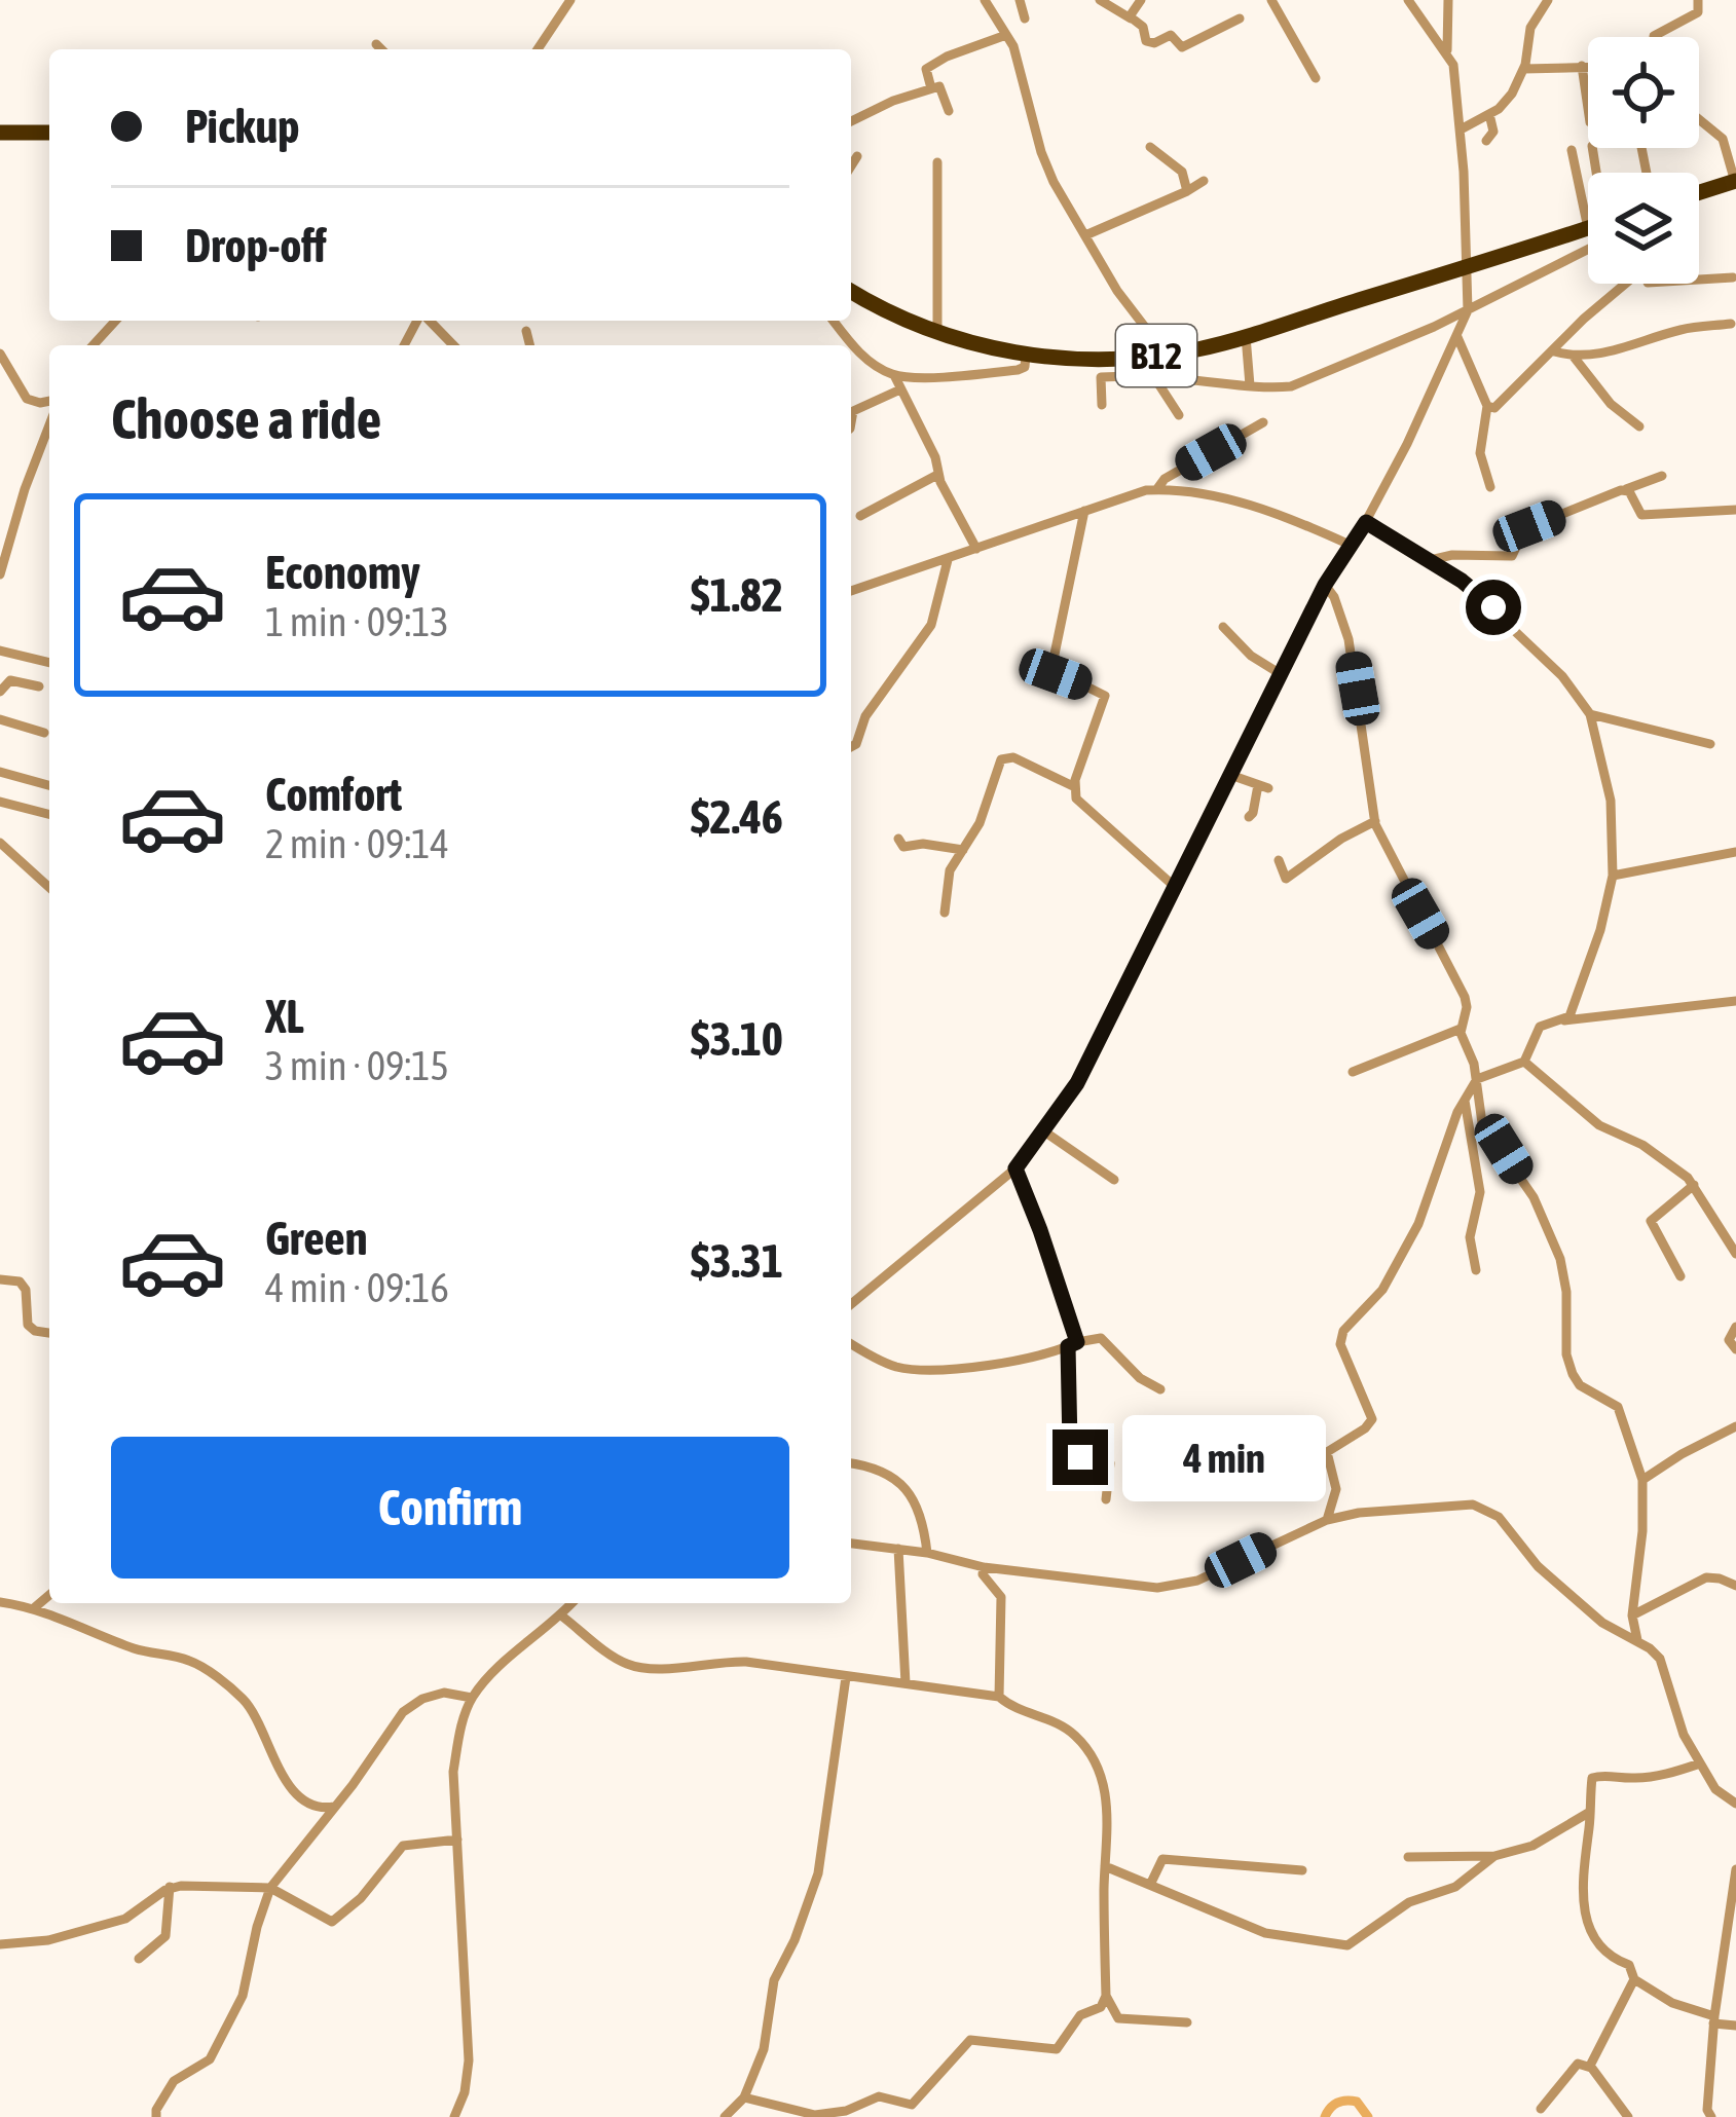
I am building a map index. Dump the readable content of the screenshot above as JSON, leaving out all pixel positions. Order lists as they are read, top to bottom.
{
  "streets": {
    "highway": ["B12"]
  },
  "page": {
    "banner": ["Pickup", "Drop-off"],
    "heading": "Choose a ride",
    "list": [
      {
        "name": "Economy",
        "note": "1 min · 09:13",
        "value": "$1.82"
      },
      {
        "name": "Comfort",
        "note": "2 min · 09:14",
        "value": "$2.46"
      },
      {
        "name": "XL",
        "note": "3 min · 09:15",
        "value": "$3.10"
      },
      {
        "name": "Green",
        "note": "4 min · 09:16",
        "value": "$3.31"
      }
    ],
    "buttons": "Confirm",
    "bubble": "4 min"
  }
}
